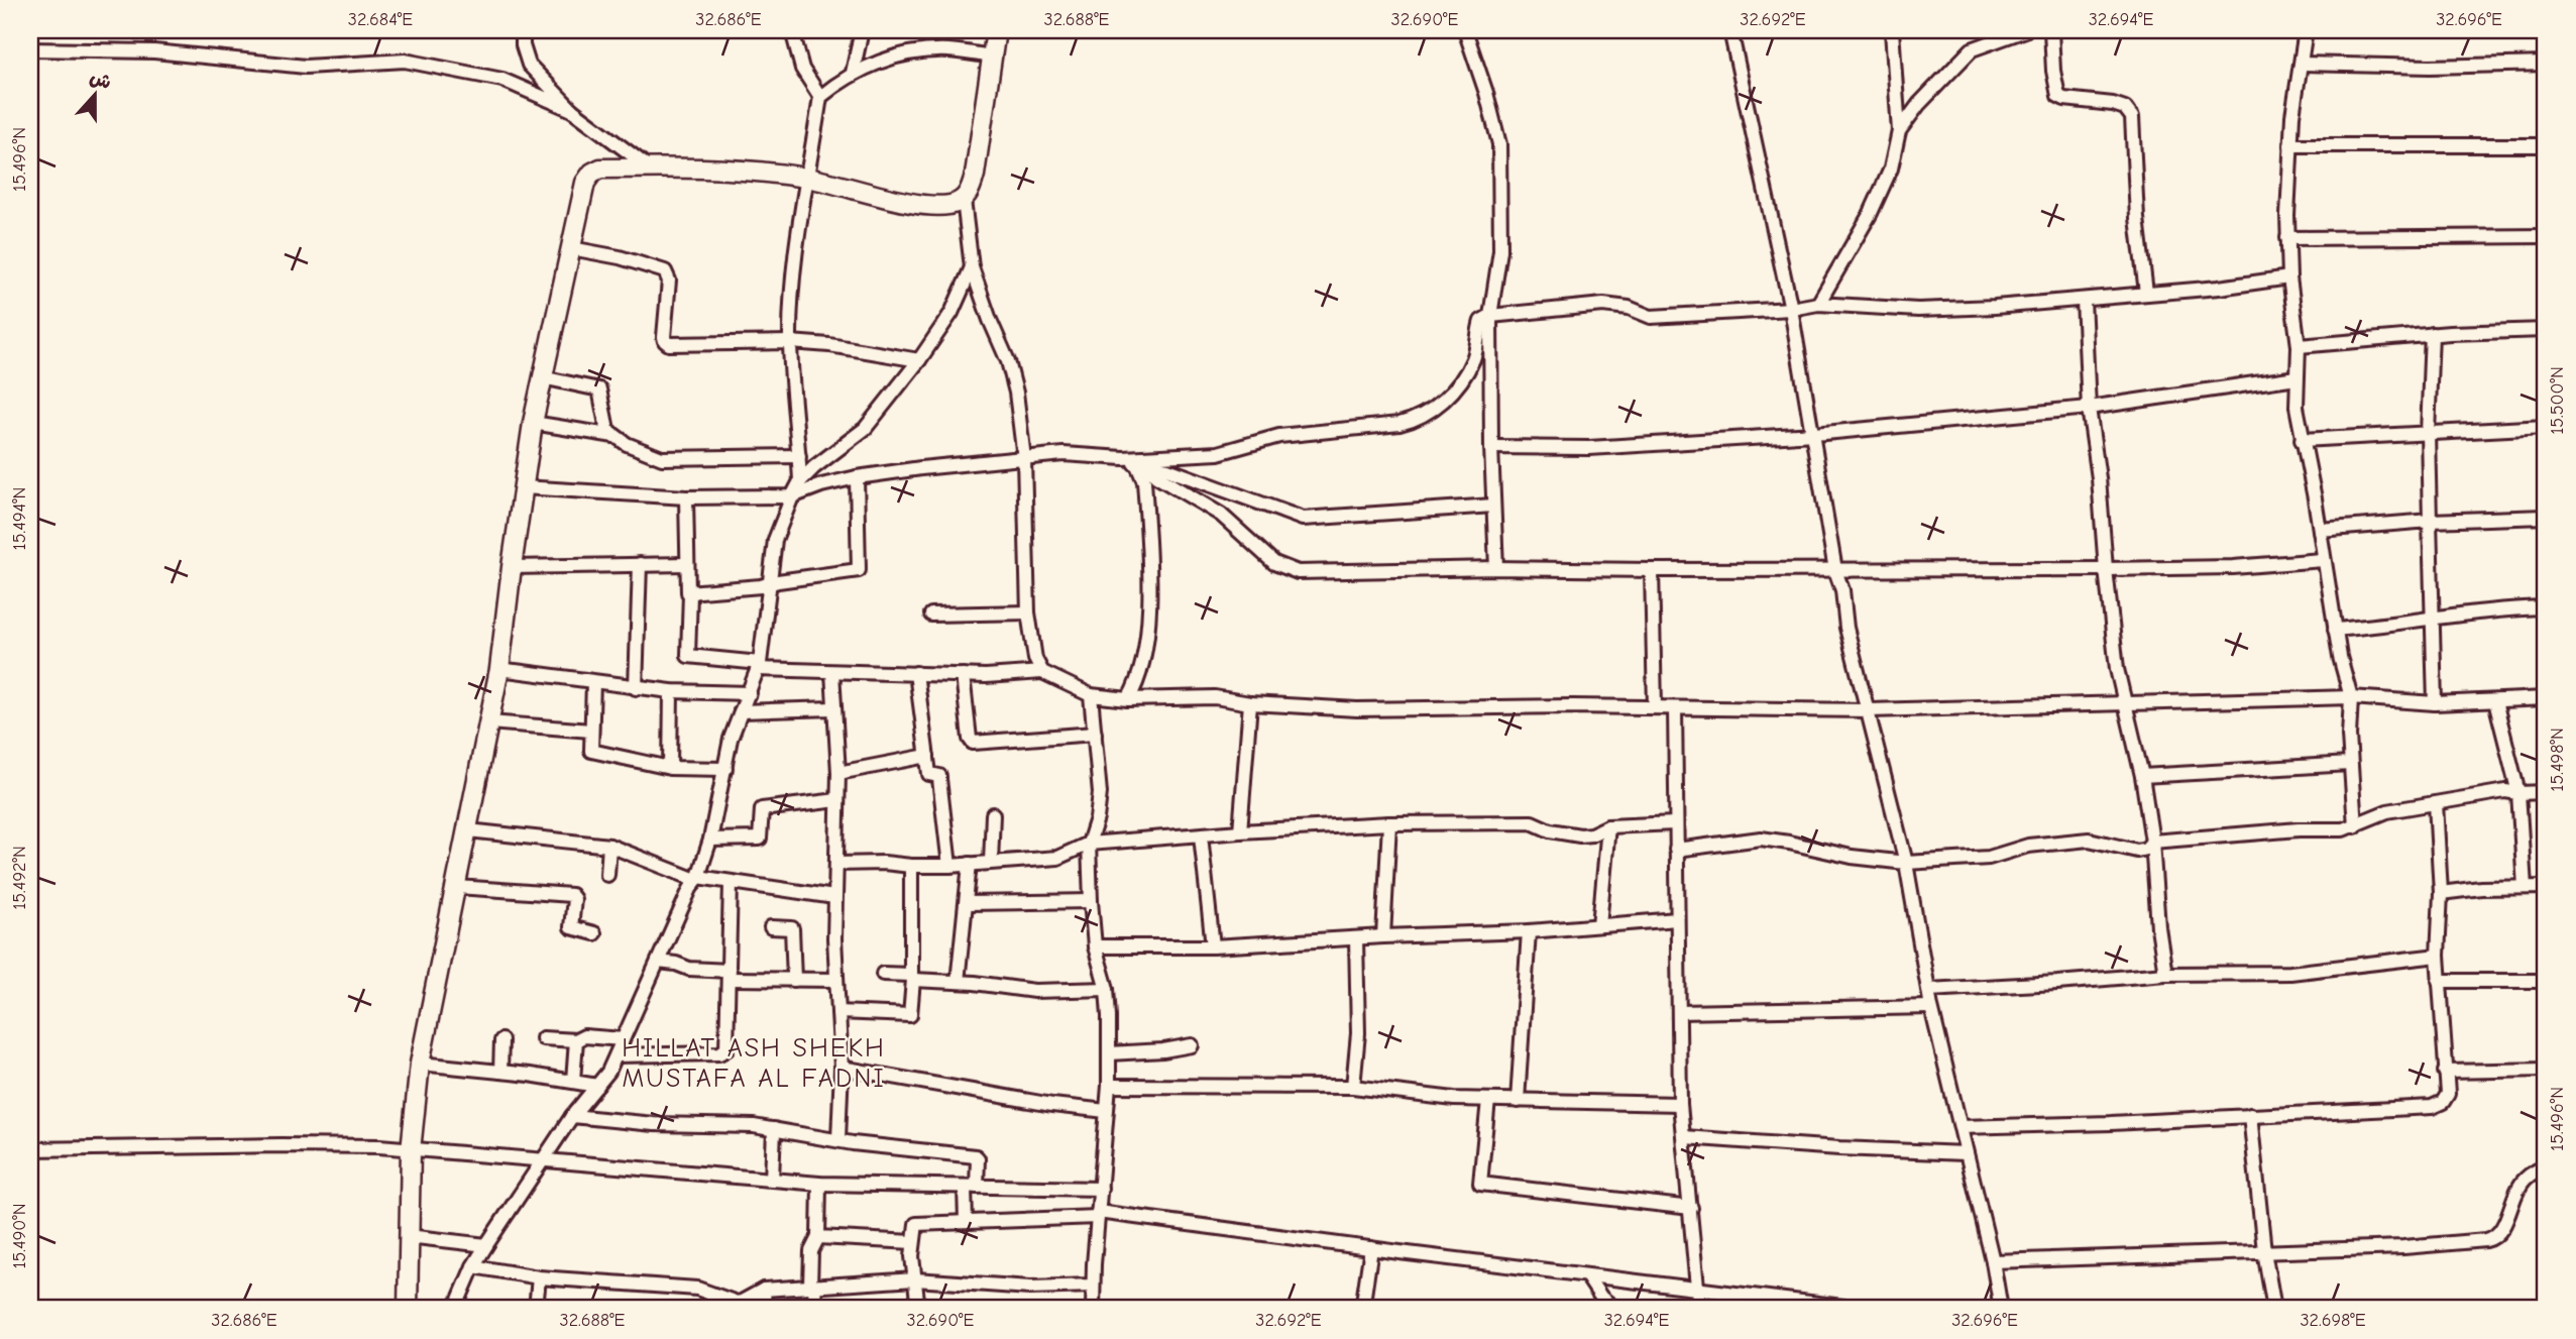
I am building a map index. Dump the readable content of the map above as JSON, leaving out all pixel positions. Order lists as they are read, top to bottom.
{
  "districts": ["HILLAT ASH SHEKH MUSTAFA AL FADNI"],
  "north": "top",
  "coordinates": [
    "32.684°E",
    "32.686°E",
    "32.688°E",
    "32.690°E",
    "32.692°E",
    "32.694°E",
    "32.696°E",
    "15.496°N",
    "15.500°N",
    "15.494°N",
    "15.498°N",
    "15.492°N",
    "15.490°N",
    "32.698°E"
  ]
}
